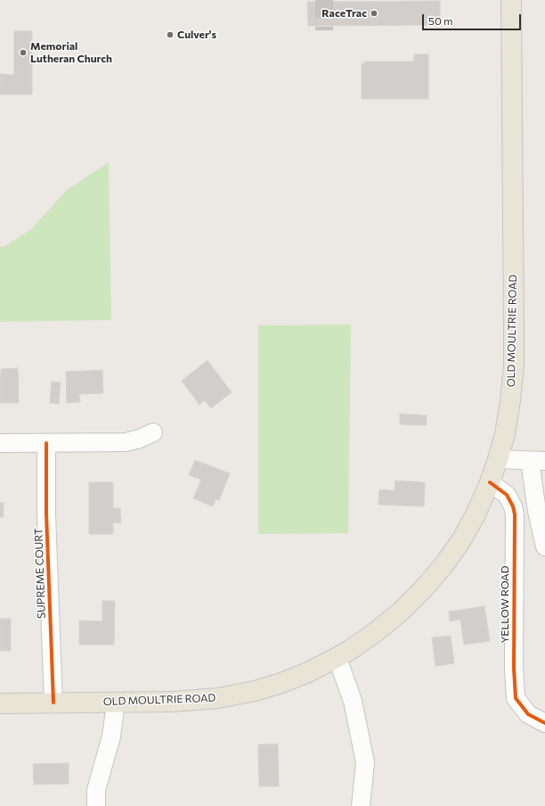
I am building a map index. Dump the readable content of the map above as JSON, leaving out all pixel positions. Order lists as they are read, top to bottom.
{
  "streets": {
    "main road": ["OLD MOULTRIE ROAD"],
    "street": ["SUPREME COURT", "YELLOW ROAD"]
  },
  "crossings": [
    ["OLD MOULTRIE ROAD", "SUPREME COURT"],
    ["OLD MOULTRIE ROAD", "YELLOW ROAD"]
  ],
  "places": ["RaceTrac", "Culver's", "Memorial Lutheran Church"],
  "scale_bar": "50 m"
}
